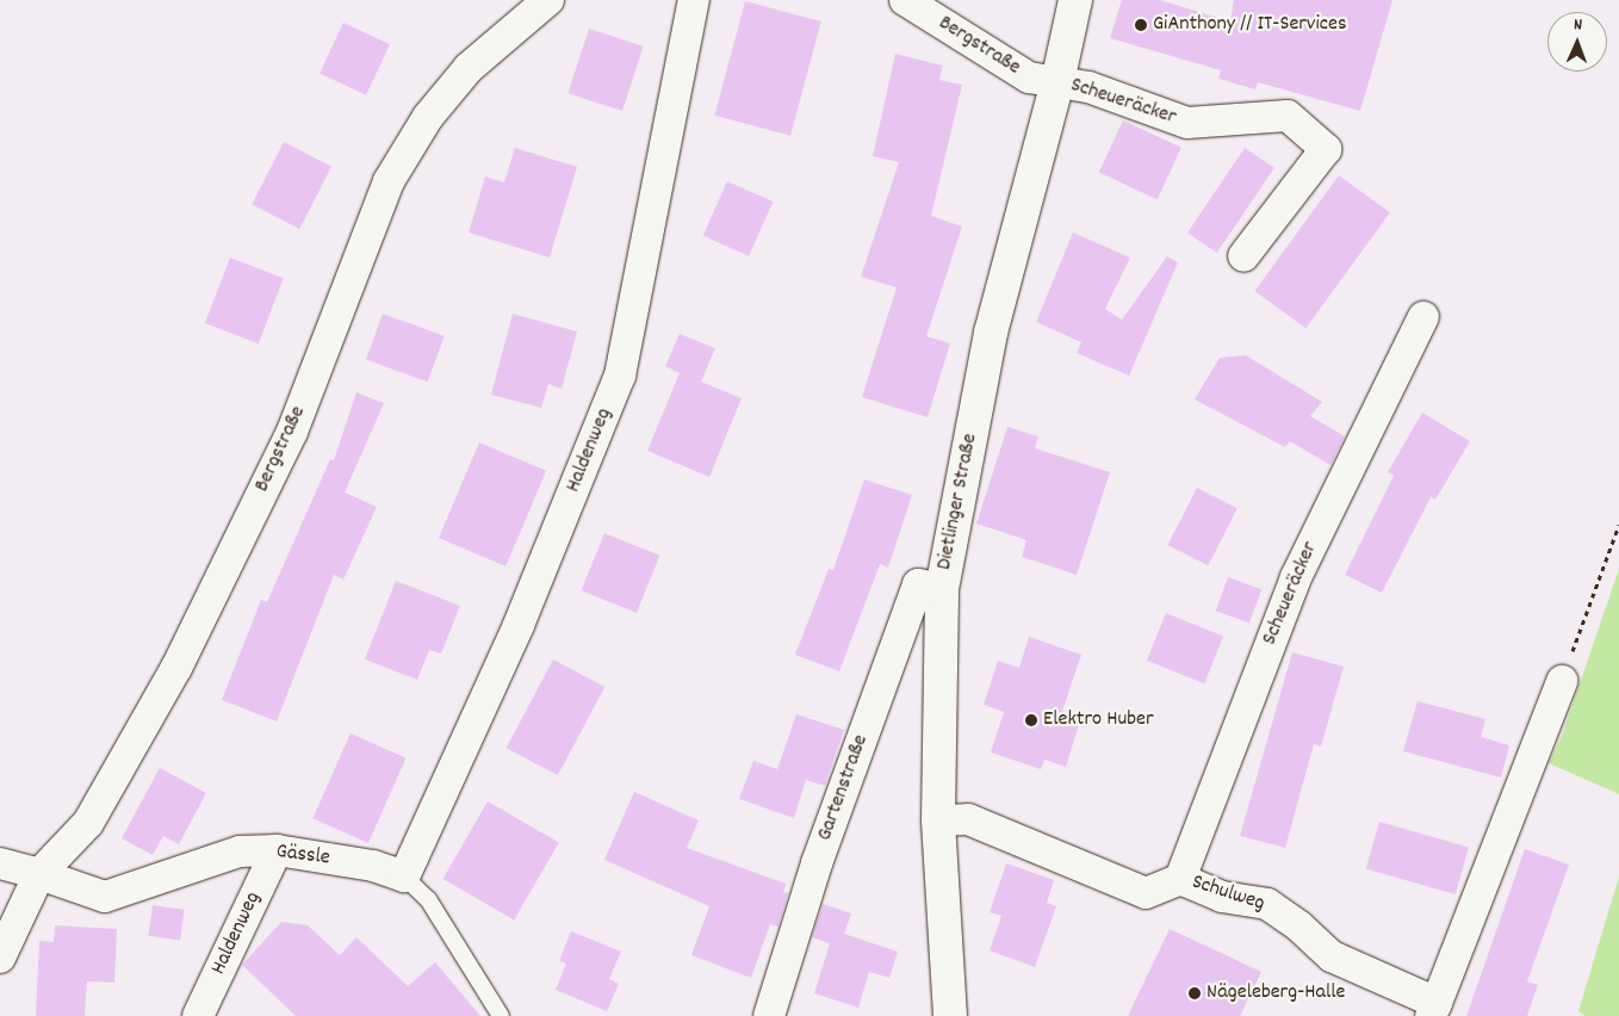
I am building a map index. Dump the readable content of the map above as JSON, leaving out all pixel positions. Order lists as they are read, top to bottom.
{
  "streets": {
    "street": [
      "Bergstraße",
      "Scheueräcker",
      "Haldenweg",
      "Dietlinger Straße",
      "Gartenstraße",
      "Gässle",
      "Schulweg"
    ]
  },
  "crossings": [
    ["Bergstraße", "Scheueräcker"],
    ["Bergstraße", "Dietlinger Straße"],
    ["Bergstraße", "Gässle"],
    ["Scheueräcker", "Dietlinger Straße"],
    ["Scheueräcker", "Schulweg"],
    ["Haldenweg", "Gässle"],
    ["Dietlinger Straße", "Gartenstraße"],
    ["Dietlinger Straße", "Schulweg"]
  ],
  "places": ["GiAnthony // IT-Services", "Elektro Huber", "Nägeleberg-Halle"],
  "north": "top"
}
